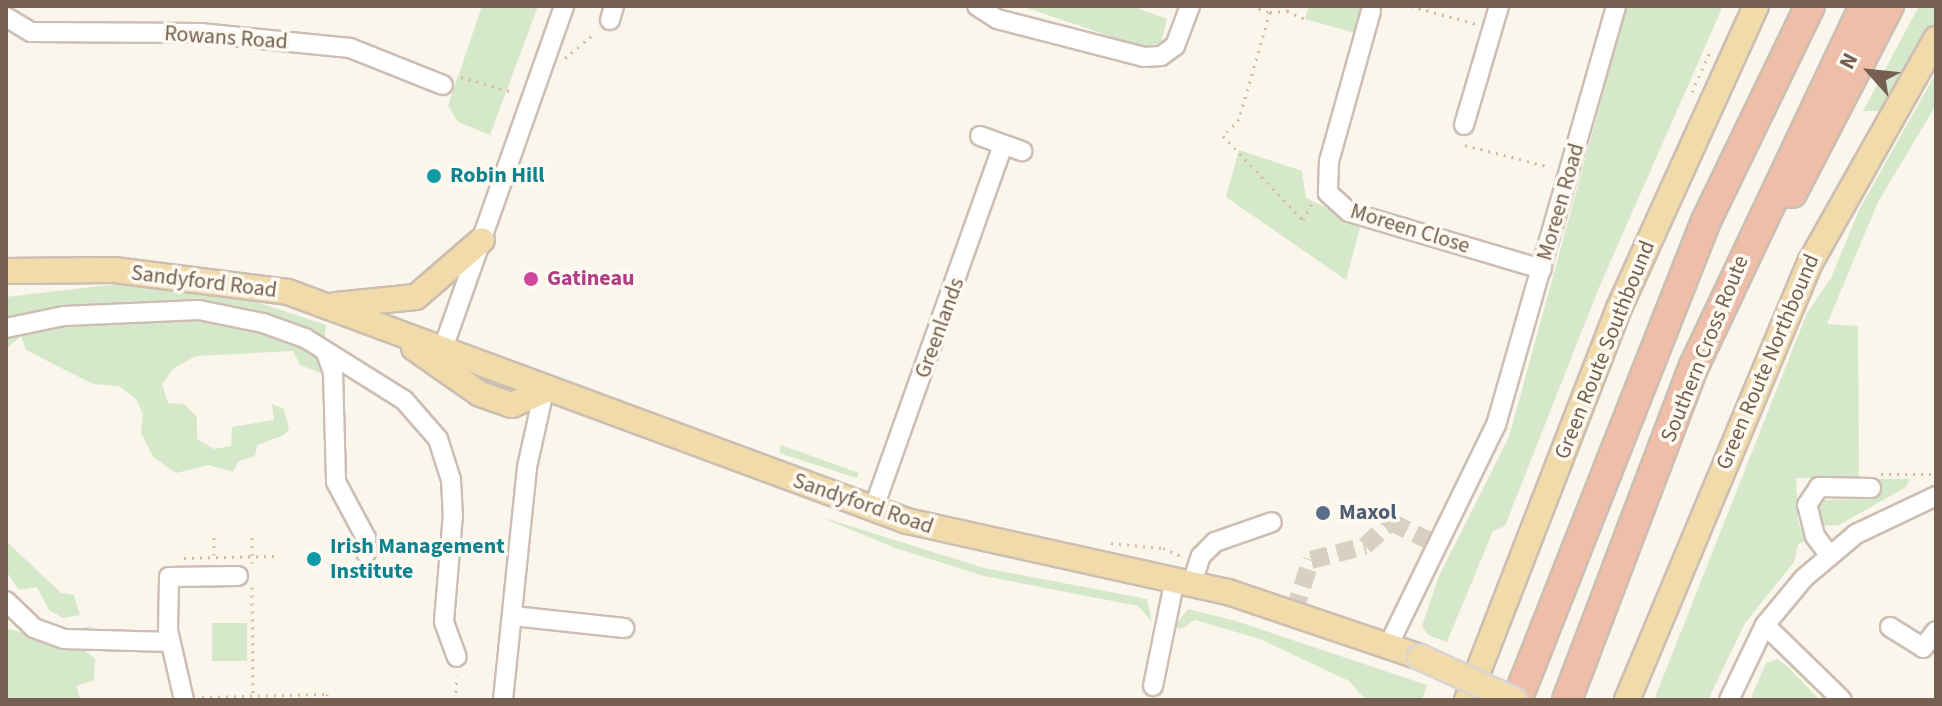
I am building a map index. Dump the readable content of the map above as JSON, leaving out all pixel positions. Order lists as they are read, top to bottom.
{
  "streets": {
    "highway": ["Southern Cross Route"],
    "main road": ["Sandyford Road", "Green Route Southbound", "Green Route Northbound"],
    "street": [
      "Rowans Road",
      "Moreen Road",
      "Moreen Close",
      "Greenlands"
    ]
  },
  "crossings": [
    ["Moreen Road", "Moreen Close"],
    ["Moreen Road", "Sandyford Road"],
    ["Sandyford Road", "Greenlands"]
  ],
  "places": [
    "Robin Hill",
    "Gatineau",
    "Maxol",
    "Irish Management Institute"
  ],
  "north": "top left"
}
